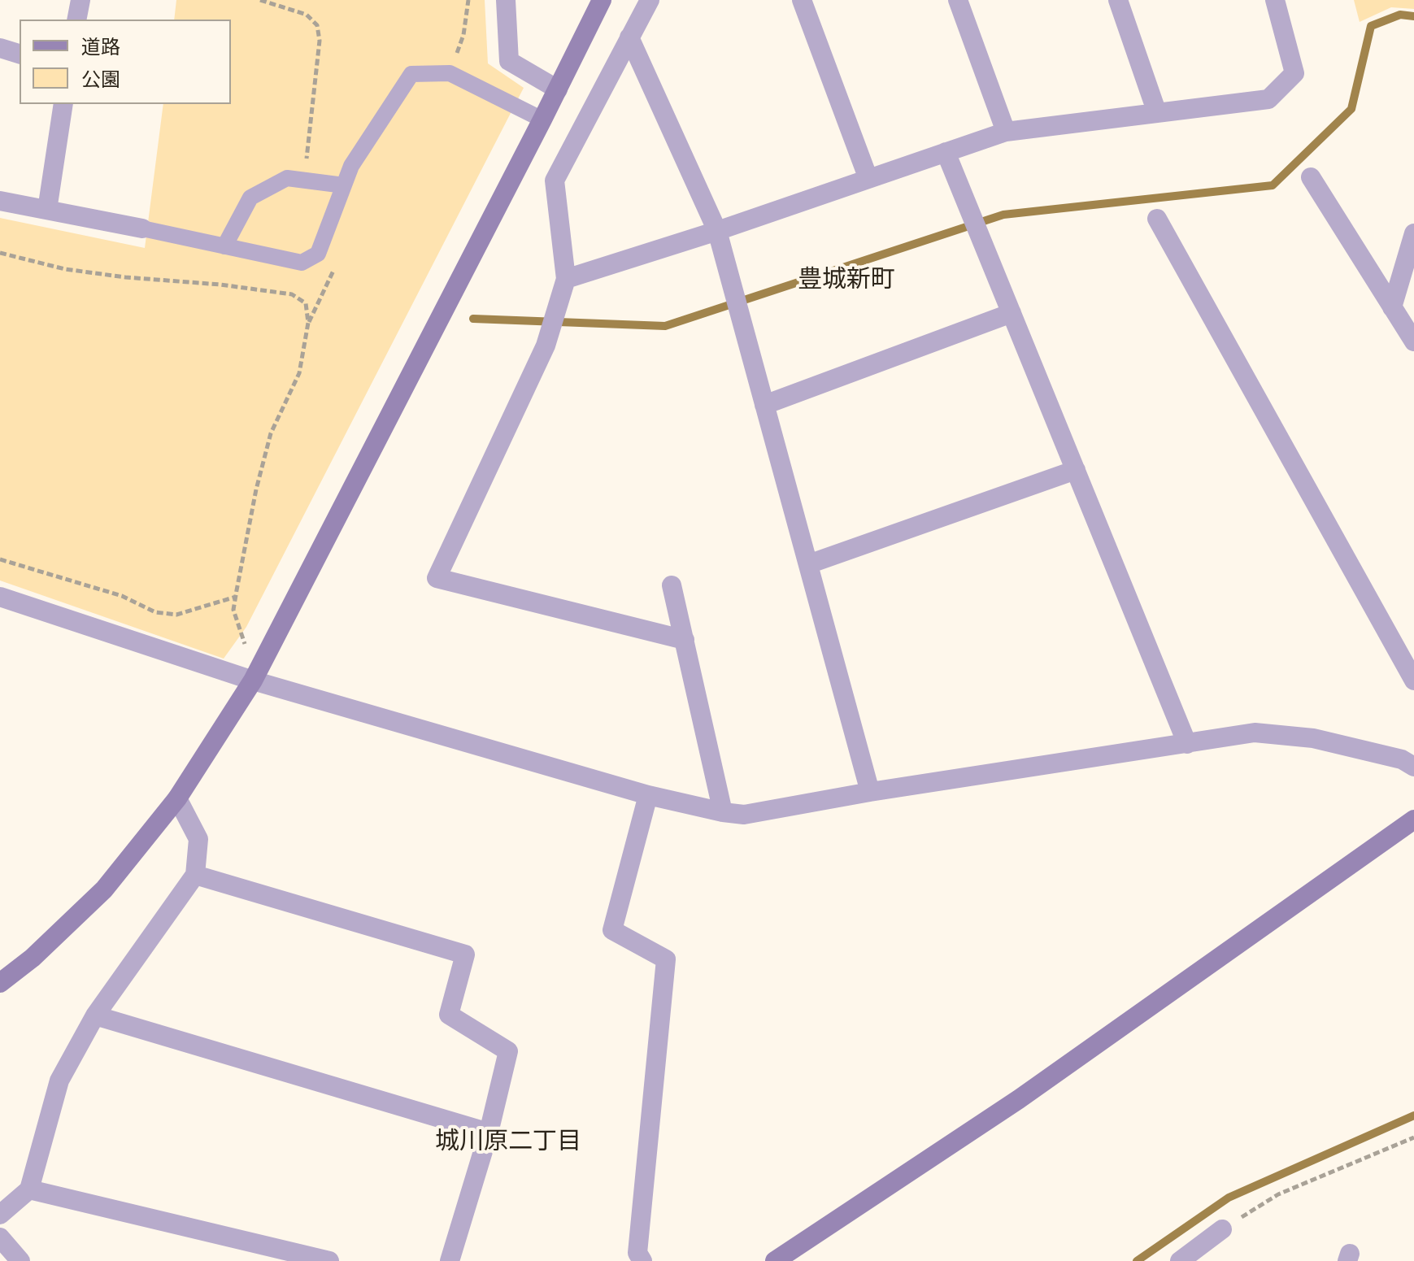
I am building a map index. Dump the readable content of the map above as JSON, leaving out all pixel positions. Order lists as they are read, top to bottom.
{
  "districts": ["豊城新町", "城川原二丁目"],
  "legend": ["道路", "公園"]
}
